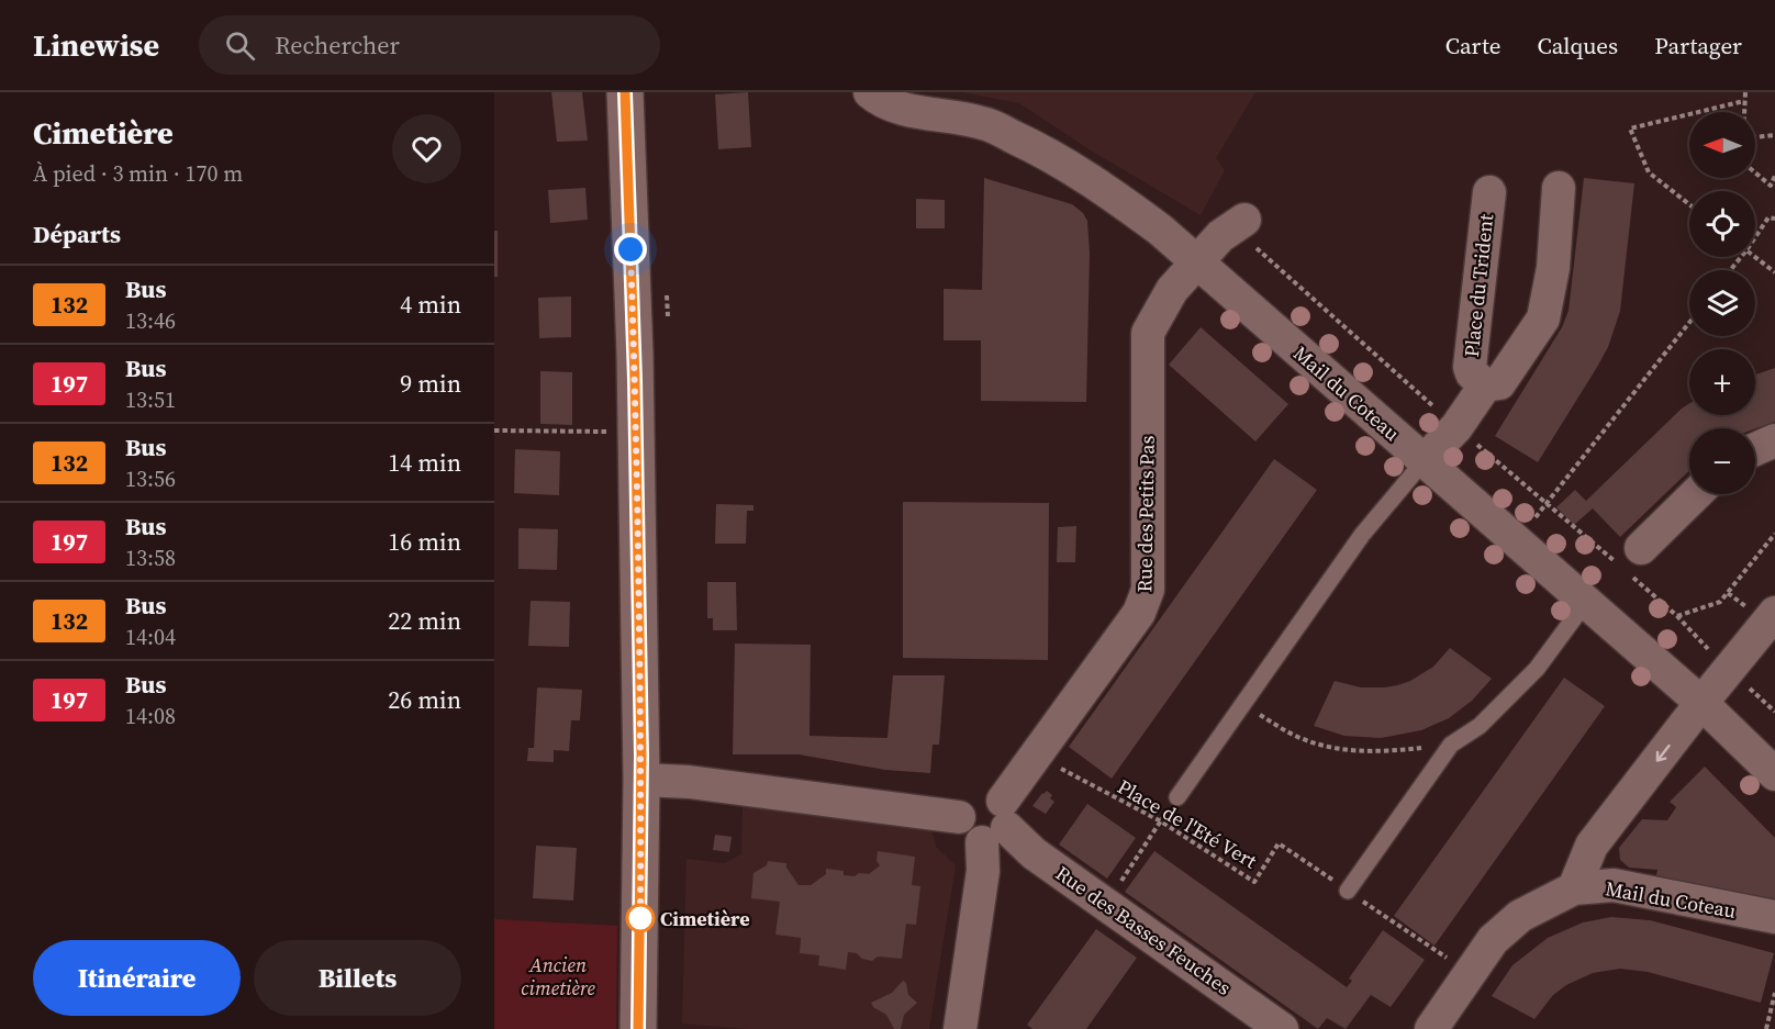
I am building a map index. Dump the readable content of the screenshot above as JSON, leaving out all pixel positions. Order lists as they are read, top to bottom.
{
  "streets": {
    "street": [
      "Place du Trident",
      "Mail du Coteau",
      "Rue des Petits Pas",
      "Rue des Basses Feuches"
    ],
    "path": ["Place de l'Eté Vert"]
  },
  "crossings": [
    ["Mail du Coteau", "Rue des Petits Pas"],
    ["Mail du Coteau", "Place de l'Eté Vert"],
    ["Rue des Petits Pas", "Place de l'Eté Vert"],
    ["Rue des Petits Pas", "Rue des Basses Feuches"]
  ],
  "parks": ["Ancien cimetière"],
  "places": ["Cimetière"],
  "lines": ["bus line 132"],
  "north": "left",
  "page": {
    "header": "Linewise",
    "search": "Rechercher",
    "nav": ["Carte", "Calques", "Partager"],
    "heading": [
      ["Cimetière", "À pied · 3 min · 170 m"],
      "Départs"
    ],
    "map_buttons": ["+", "−"],
    "list": [
      {
        "mark": "132",
        "name": "Bus",
        "note": "13:46",
        "value": "4 min"
      },
      {
        "mark": "197",
        "name": "Bus",
        "note": "13:51",
        "value": "9 min"
      },
      {
        "mark": "132",
        "name": "Bus",
        "note": "13:56",
        "value": "14 min"
      },
      {
        "mark": "197",
        "name": "Bus",
        "note": "13:58",
        "value": "16 min"
      },
      {
        "mark": "132",
        "name": "Bus",
        "note": "14:04",
        "value": "22 min"
      },
      {
        "mark": "197",
        "name": "Bus",
        "note": "14:08",
        "value": "26 min"
      }
    ],
    "buttons": ["Itinéraire", "Billets"]
  }
}
